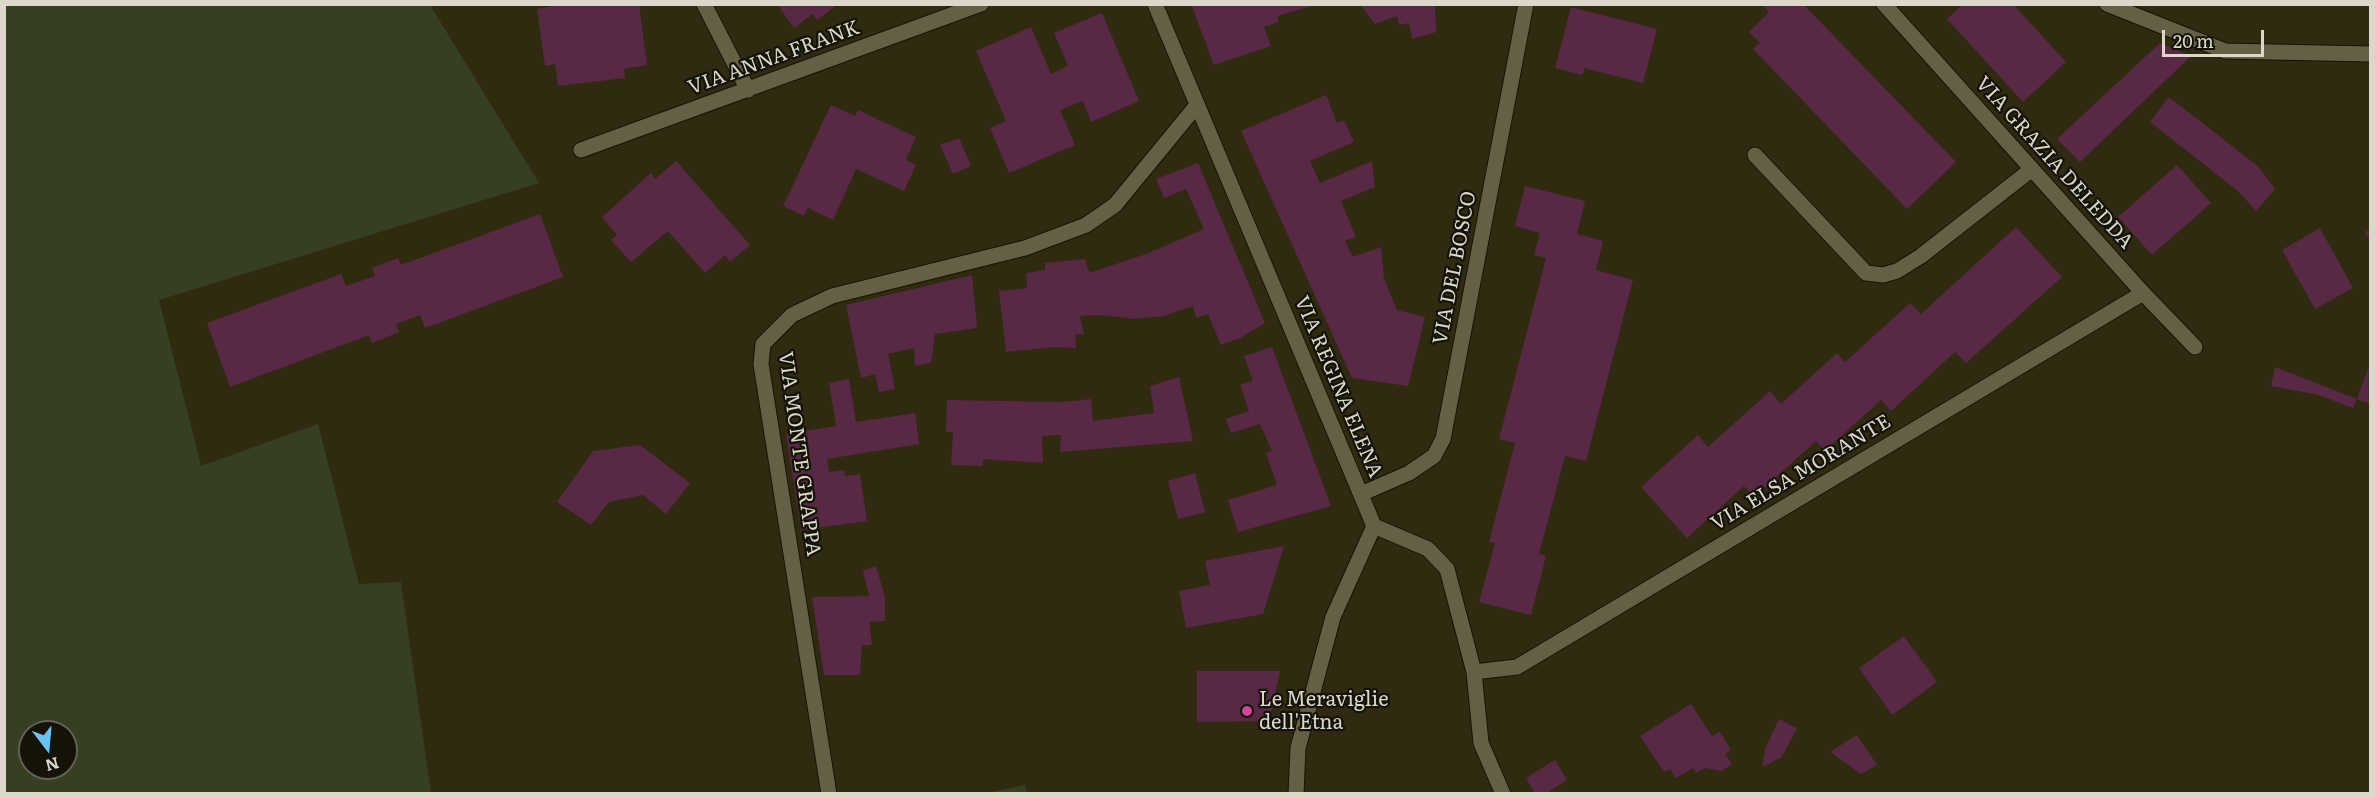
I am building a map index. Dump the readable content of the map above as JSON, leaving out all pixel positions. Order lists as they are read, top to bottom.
{
  "streets": {
    "street": [
      "VIA ANNA FRANK",
      "VIA GRAZIA DELEDDA",
      "VIA DEL BOSCO",
      "VIA REGINA ELENA",
      "VIA MONTE GRAPPA",
      "VIA ELSA MORANTE"
    ]
  },
  "crossings": [
    ["VIA GRAZIA DELEDDA", "VIA ELSA MORANTE"],
    ["VIA DEL BOSCO", "VIA REGINA ELENA"],
    ["VIA REGINA ELENA", "VIA MONTE GRAPPA"]
  ],
  "places": ["Le Meraviglie dell'Etna"],
  "scale_bar": "20 m",
  "north": "bottom"
}
